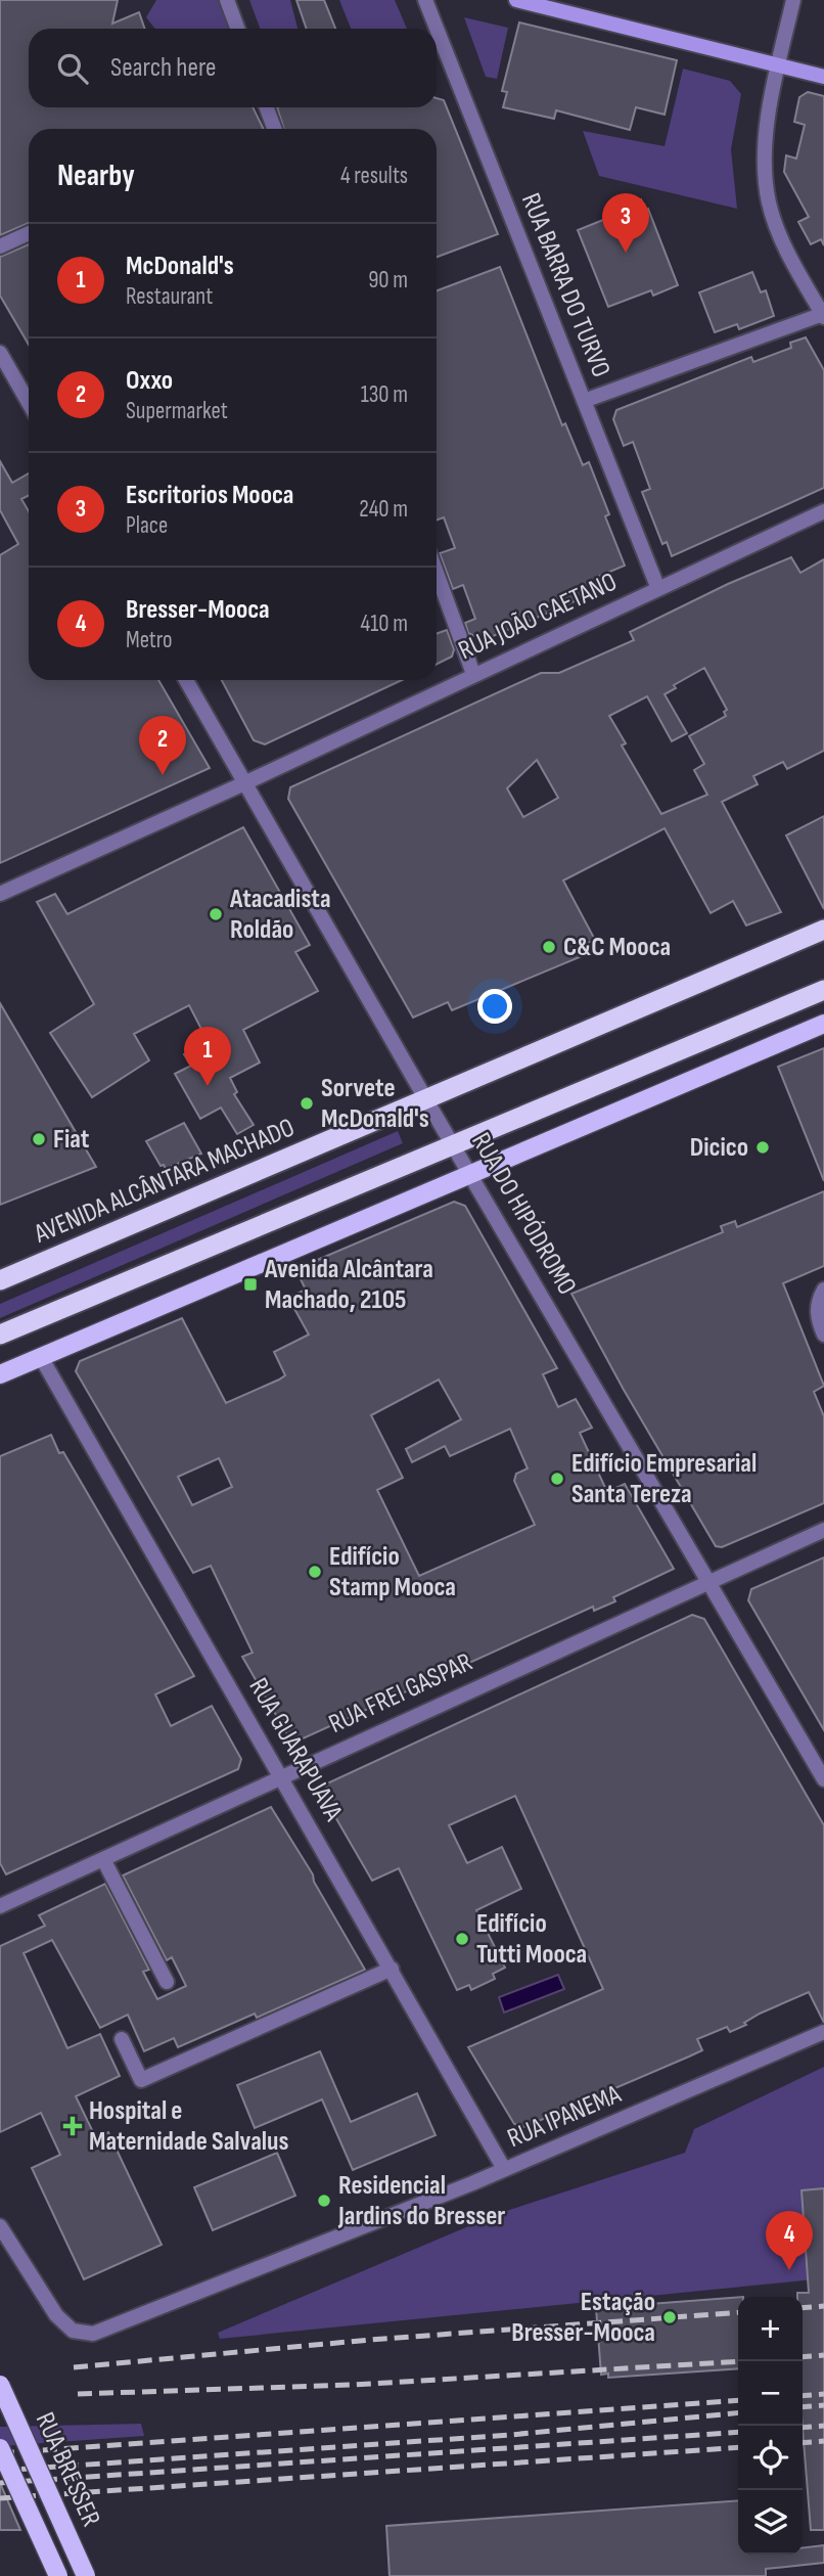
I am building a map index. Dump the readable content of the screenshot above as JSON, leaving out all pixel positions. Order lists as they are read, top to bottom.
{
  "streets": {
    "highway": ["AVENIDA ALCÂNTARA MACHADO"],
    "main road": ["RUA BRESSER"],
    "street": [
      "RUA BARRA DO TURVO",
      "RUA JOÃO CAETANO",
      "RUA DO HIPÓDROMO",
      "RUA FREI GASPAR",
      "RUA GUARAPUAVA",
      "RUA IPANEMA"
    ]
  },
  "crossings": [
    ["RUA BARRA DO TURVO", "RUA JOÃO CAETANO"],
    ["RUA JOÃO CAETANO", "RUA DO HIPÓDROMO"],
    ["AVENIDA ALCÂNTARA MACHADO", "RUA DO HIPÓDROMO"],
    ["RUA DO HIPÓDROMO", "RUA FREI GASPAR"],
    ["RUA FREI GASPAR", "RUA GUARAPUAVA"],
    ["RUA GUARAPUAVA", "RUA IPANEMA"]
  ],
  "places": {
    "other": [
      "Atacadista Roldão",
      "C&C Mooca",
      "Sorvete McDonald's",
      "Fiat",
      "Dicico",
      "Edifício Empresarial Santa Tereza",
      "Edifício Stamp Mooca",
      "Edifício Tutti Mooca",
      "Residencial Jardins do Bresser",
      "Estação Bresser-Mooca"
    ],
    "transit": ["Avenida Alcântara Machado, 2105"],
    "health": ["Hospital e Maternidade Salvalus"]
  },
  "page": {
    "search": "Search here",
    "heading": ["Nearby", "4 results"],
    "pins": [
      "3",
      "2",
      "1",
      "4"
    ],
    "list": [
      {
        "mark": "1",
        "name": "McDonald's",
        "note": "Restaurant",
        "value": "90 m"
      },
      {
        "mark": "2",
        "name": "Oxxo",
        "note": "Supermarket",
        "value": "130 m"
      },
      {
        "mark": "3",
        "name": "Escritorios Mooca",
        "note": "Place",
        "value": "240 m"
      },
      {
        "mark": "4",
        "name": "Bresser-Mooca",
        "note": "Metro",
        "value": "410 m"
      }
    ],
    "map_buttons": ["+", "−"]
  }
}
